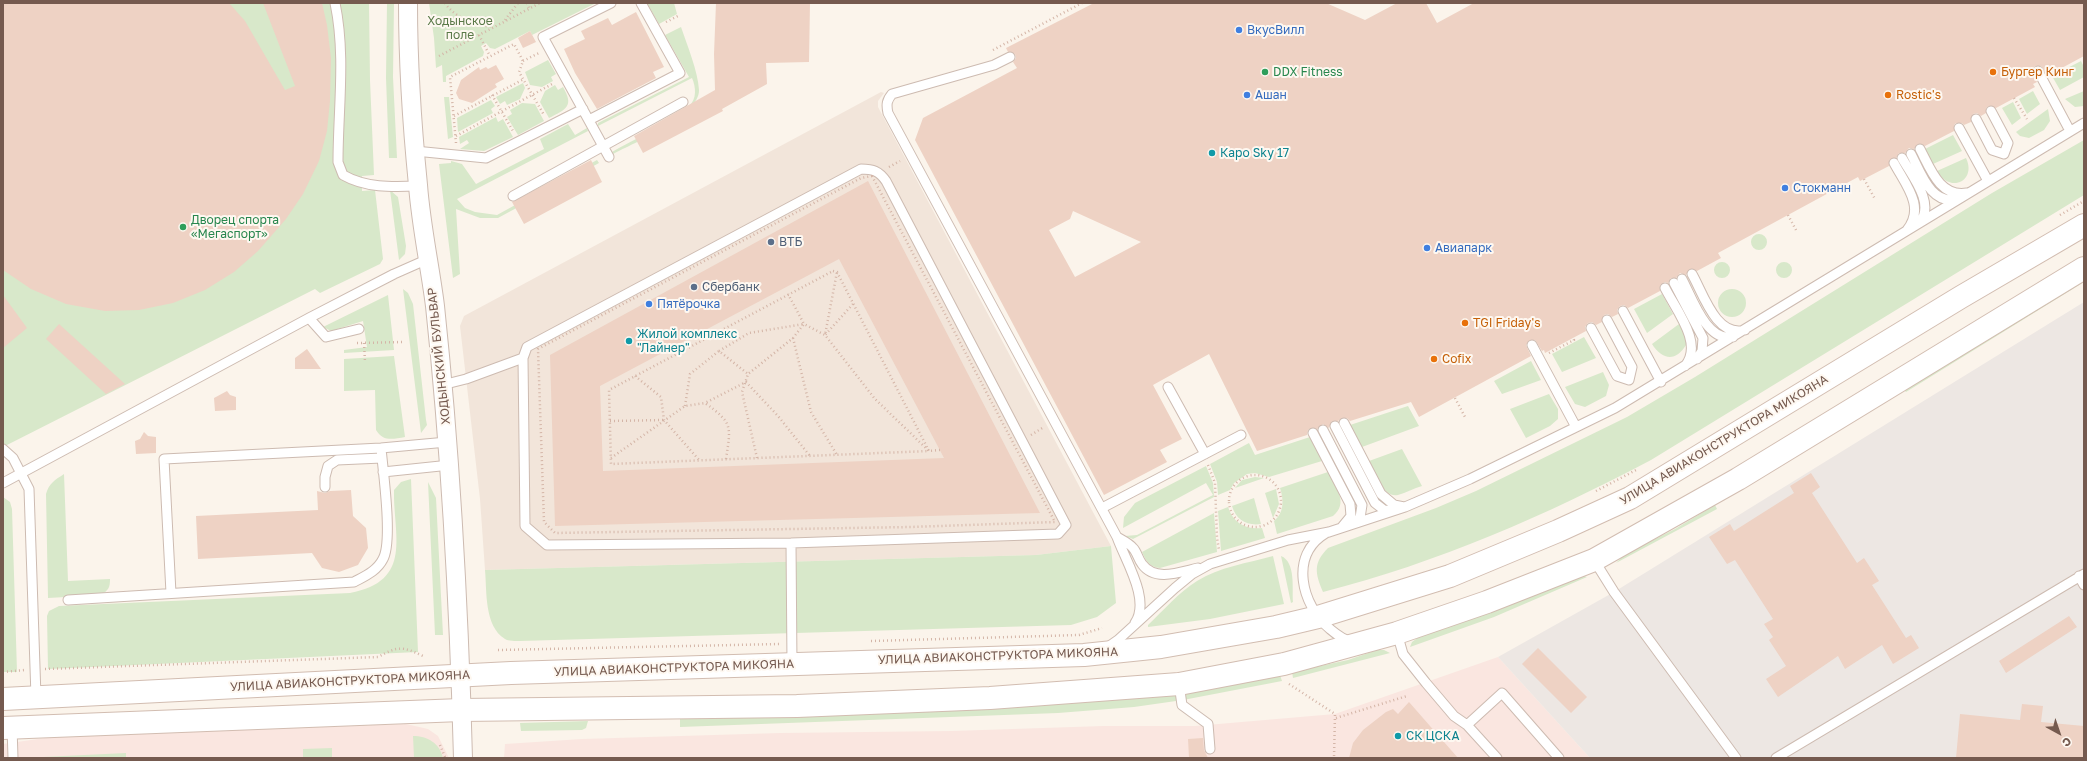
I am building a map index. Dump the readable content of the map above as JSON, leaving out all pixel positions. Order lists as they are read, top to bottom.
{
  "streets": {
    "street": ["ХОДЫНСКИЙ БУЛЬВАР", "УЛИЦА АВИАКОНСТРУКТОРА МИКОЯНА"]
  },
  "crossings": [
    ["ХОДЫНСКИЙ БУЛЬВАР", "УЛИЦА АВИАКОНСТРУКТОРА МИКОЯНА"]
  ],
  "parks": ["Ходынское поле"],
  "places": [
    "ВкусВилл",
    "DDX Fitness",
    "Бургер Кинг",
    "Ашан",
    "Rostic's",
    "Каро Sky 17",
    "Стокманн",
    "Дворец спорта «Мегаспорт»",
    "ВТБ",
    "Авиапарк",
    "Сбербанк",
    "Пятёрочка",
    "TGI Friday's",
    "Жилой комплекс \"Лайнер\"",
    "Cofix",
    "СК ЦСКА"
  ],
  "north": "bottom right"
}
